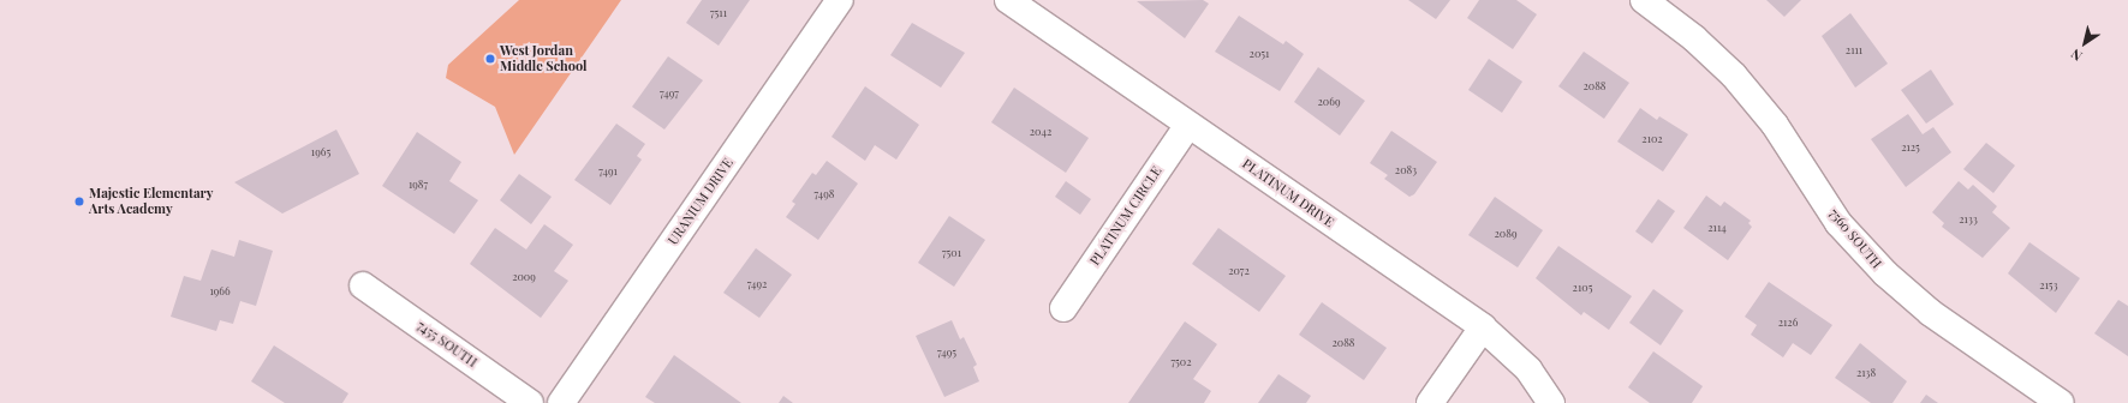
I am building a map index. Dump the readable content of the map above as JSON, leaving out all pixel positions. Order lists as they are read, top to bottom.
{
  "streets": {
    "street": [
      "PLATINUM DRIVE",
      "URANIUM DRIVE",
      "PLATINUM CIRCLE",
      "7560 SOUTH",
      "7455 SOUTH"
    ]
  },
  "crossings": [
    ["PLATINUM DRIVE", "PLATINUM CIRCLE"]
  ],
  "places": ["West Jordan Middle School", "Majestic Elementary Arts Academy"],
  "house_numbers": [
    "7511",
    "2111",
    "2051",
    "2088",
    "7497",
    "2069",
    "2042",
    "2102",
    "2125",
    "1965",
    "2083",
    "7491",
    "1987",
    "7498",
    "2133",
    "2114",
    "2089",
    "7501",
    "2072",
    "2009",
    "7492",
    "2153",
    "2105",
    "1966",
    "2126",
    "2088",
    "7495",
    "7502",
    "2138"
  ],
  "north": "bottom left"
}
